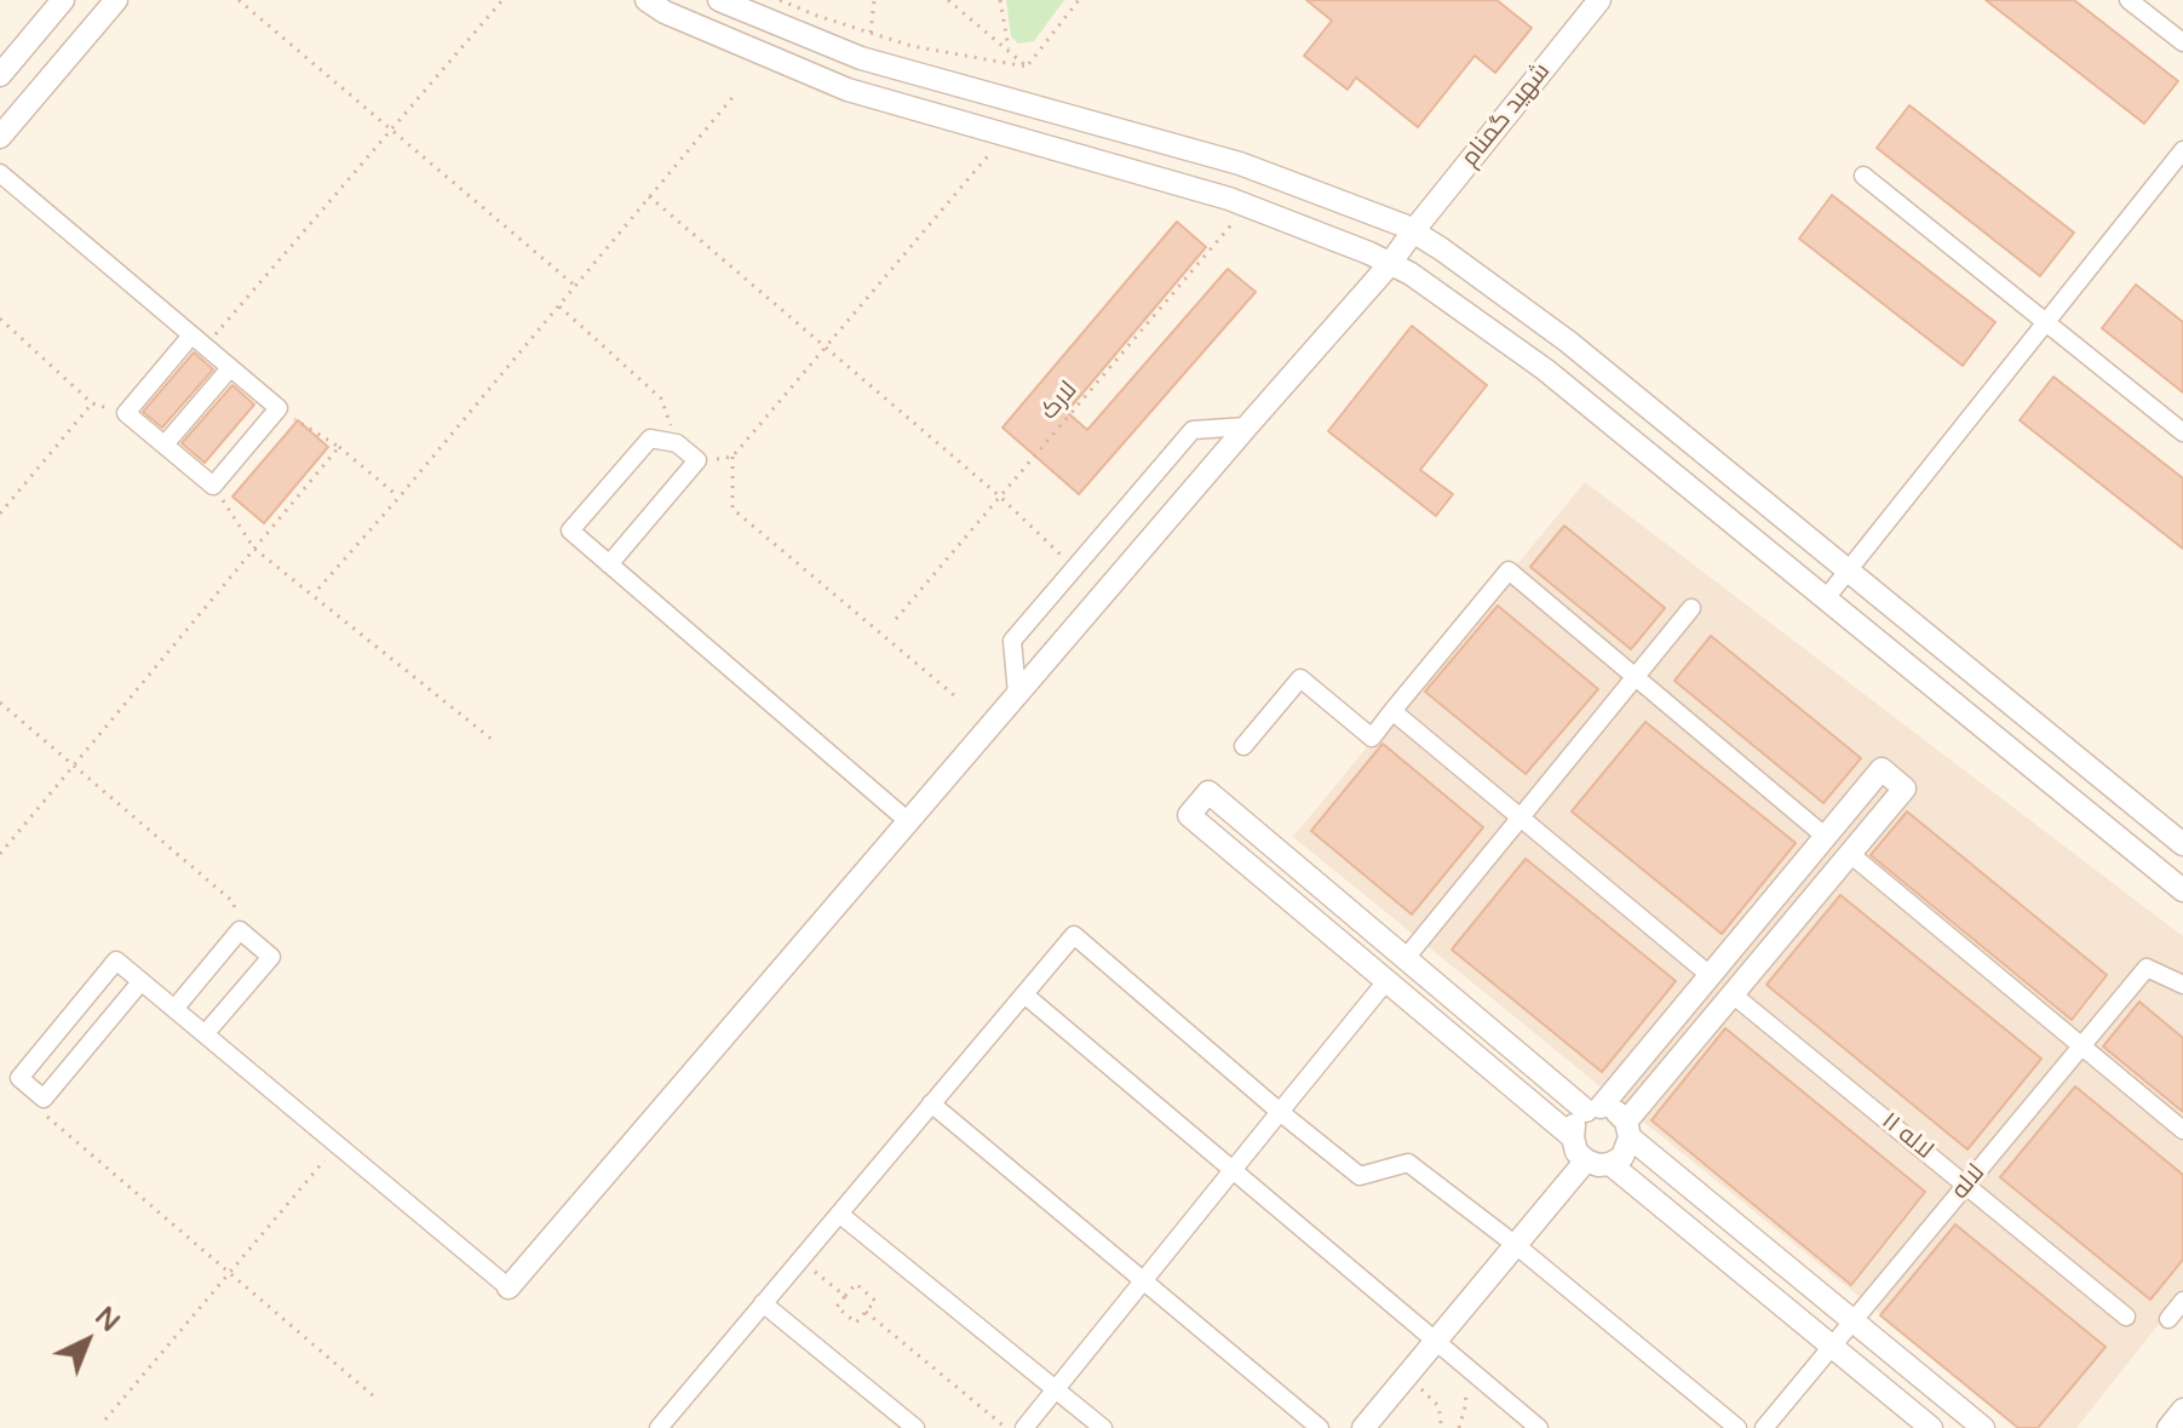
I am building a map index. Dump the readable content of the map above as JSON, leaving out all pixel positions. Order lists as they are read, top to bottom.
{
  "streets": {
    "street": ["شهید گمنام", "لاله ۱۱", "لاله"],
    "path": ["لارک"]
  },
  "crossings": [
    ["لاله ۱۱", "لاله"]
  ],
  "north": "top right"
}
